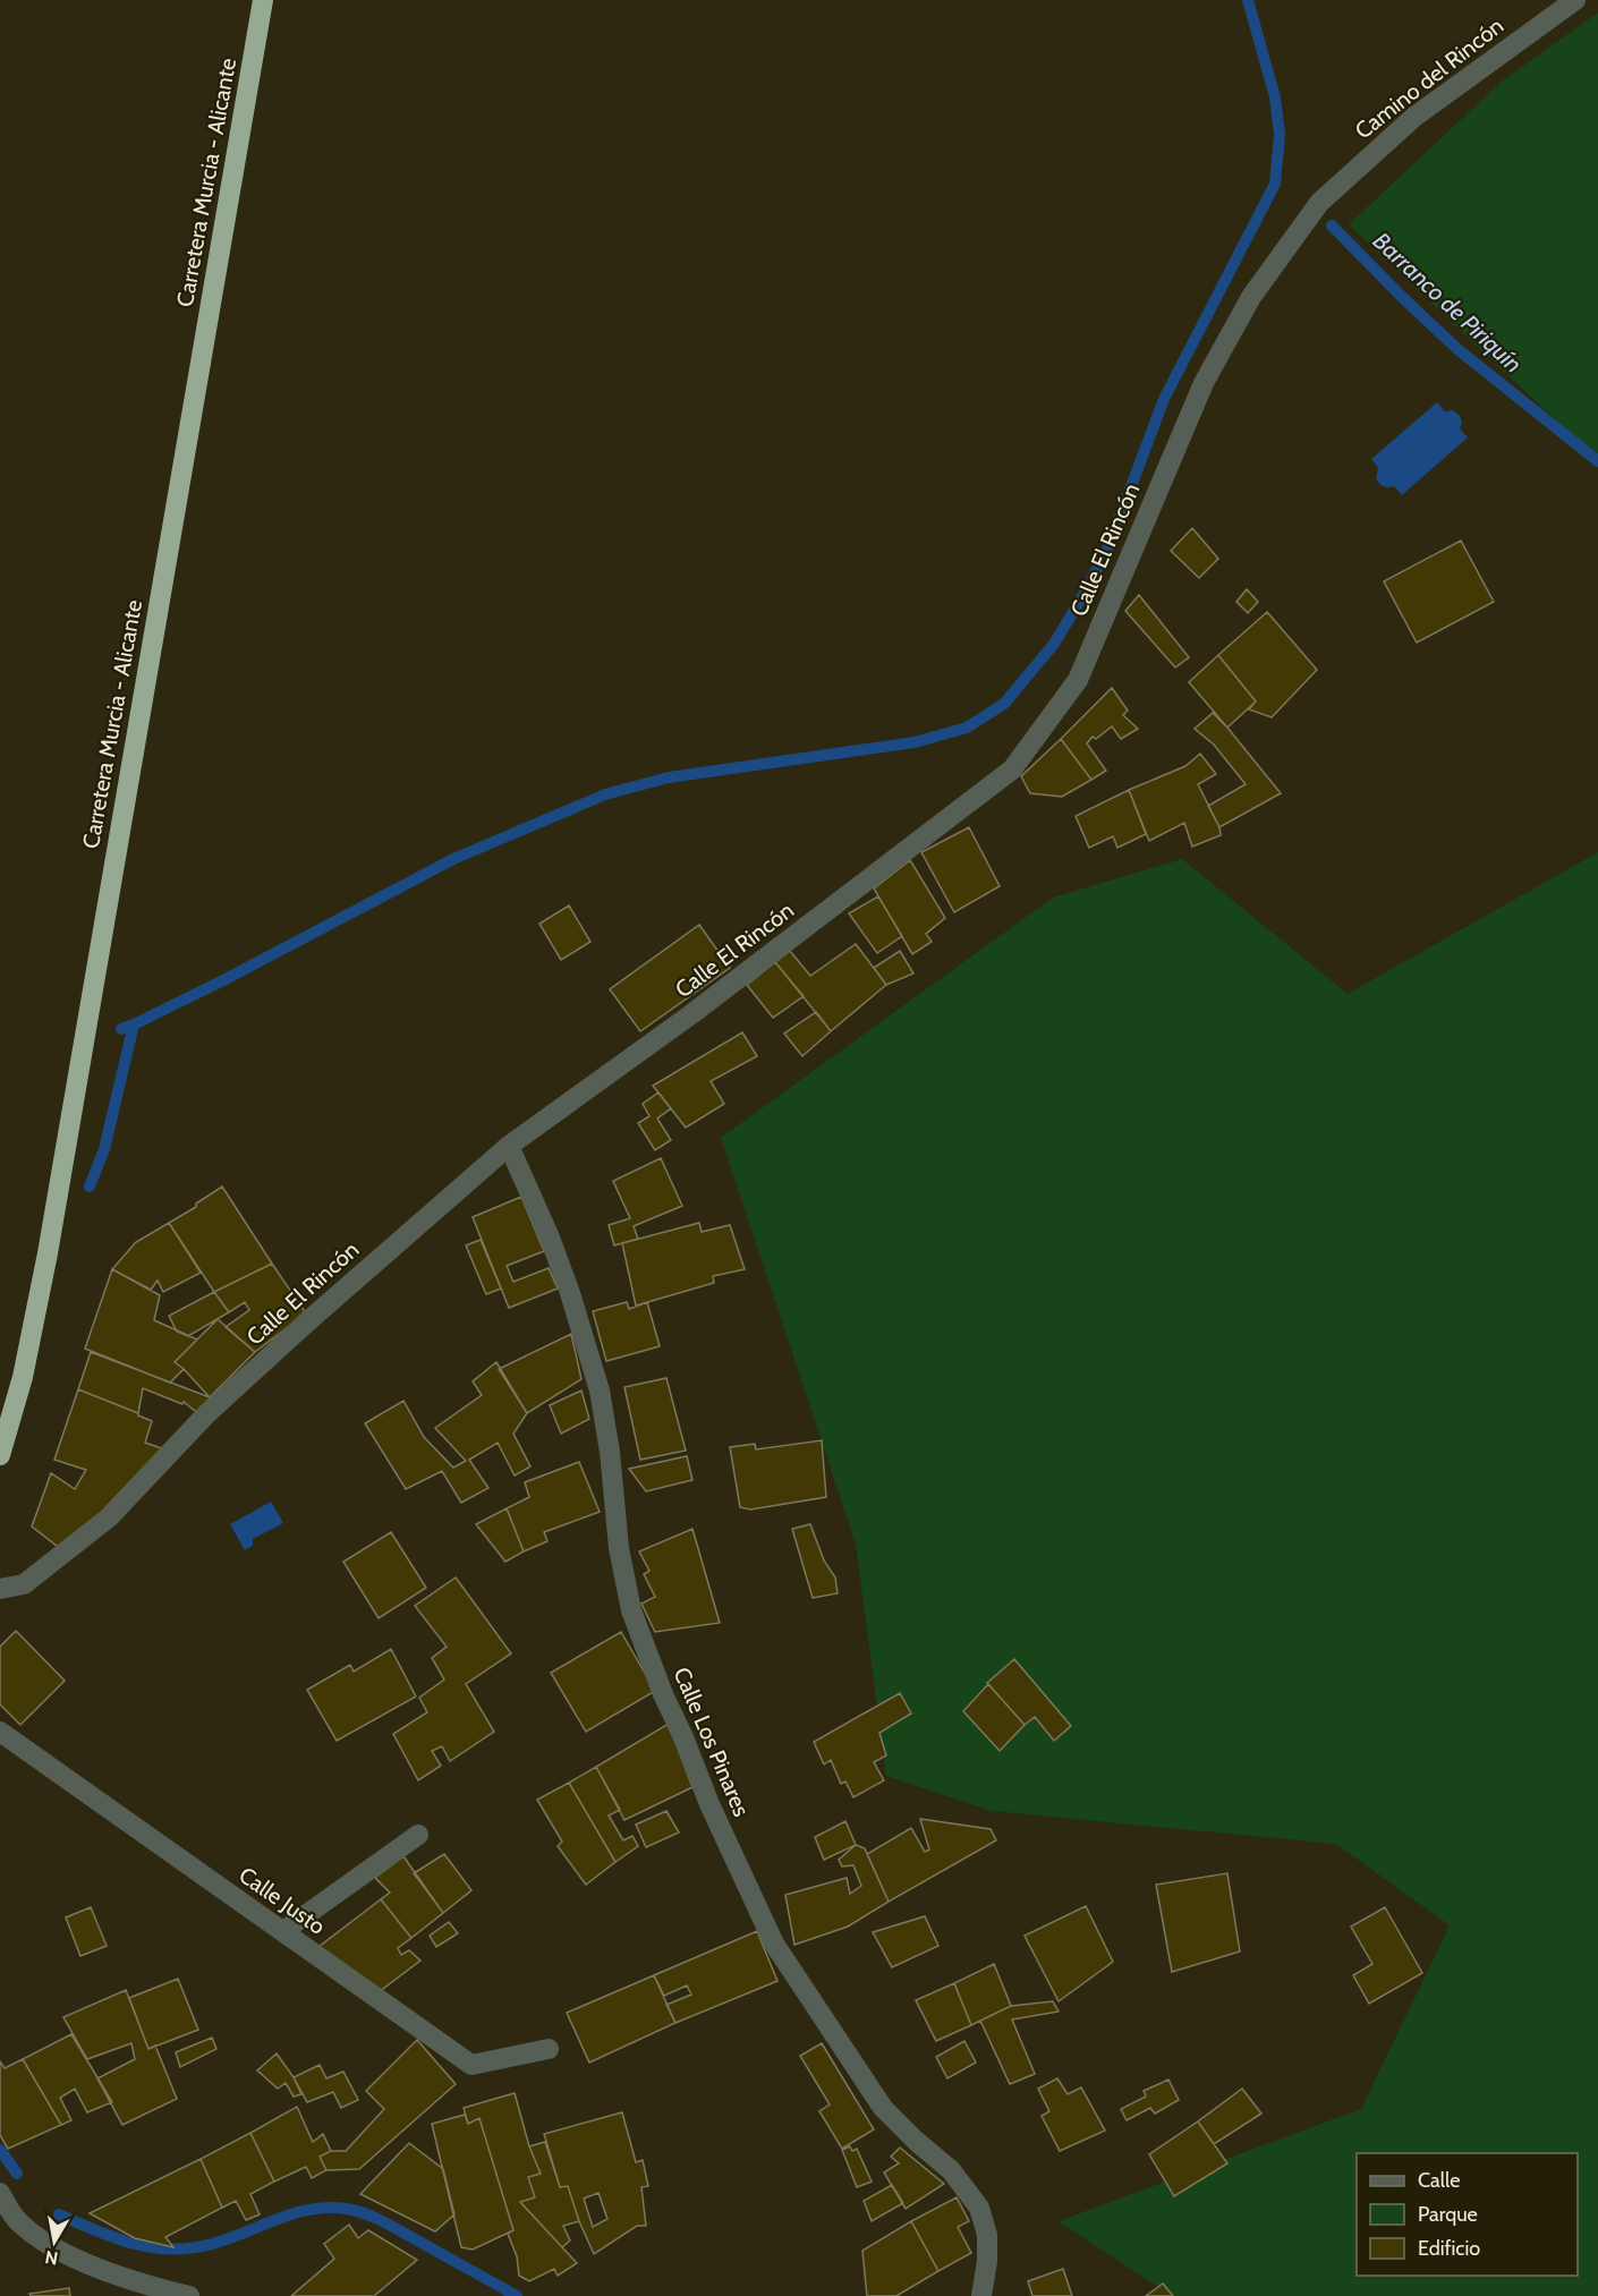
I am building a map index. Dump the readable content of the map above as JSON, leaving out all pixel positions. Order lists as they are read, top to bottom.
{
  "streets": {
    "highway": ["Carretera Murcia - Alicante"],
    "street": [
      "Camino del Rincón",
      "Calle El Rincón",
      "Calle Los Pinares",
      "Calle Justo"
    ]
  },
  "crossings": [
    ["Camino del Rincón", "Calle El Rincón"],
    ["Calle El Rincón", "Calle Los Pinares"]
  ],
  "water": ["Barranco de Piriquín"],
  "legend": ["Calle", "Parque", "Edificio"],
  "north": "bottom"
}
